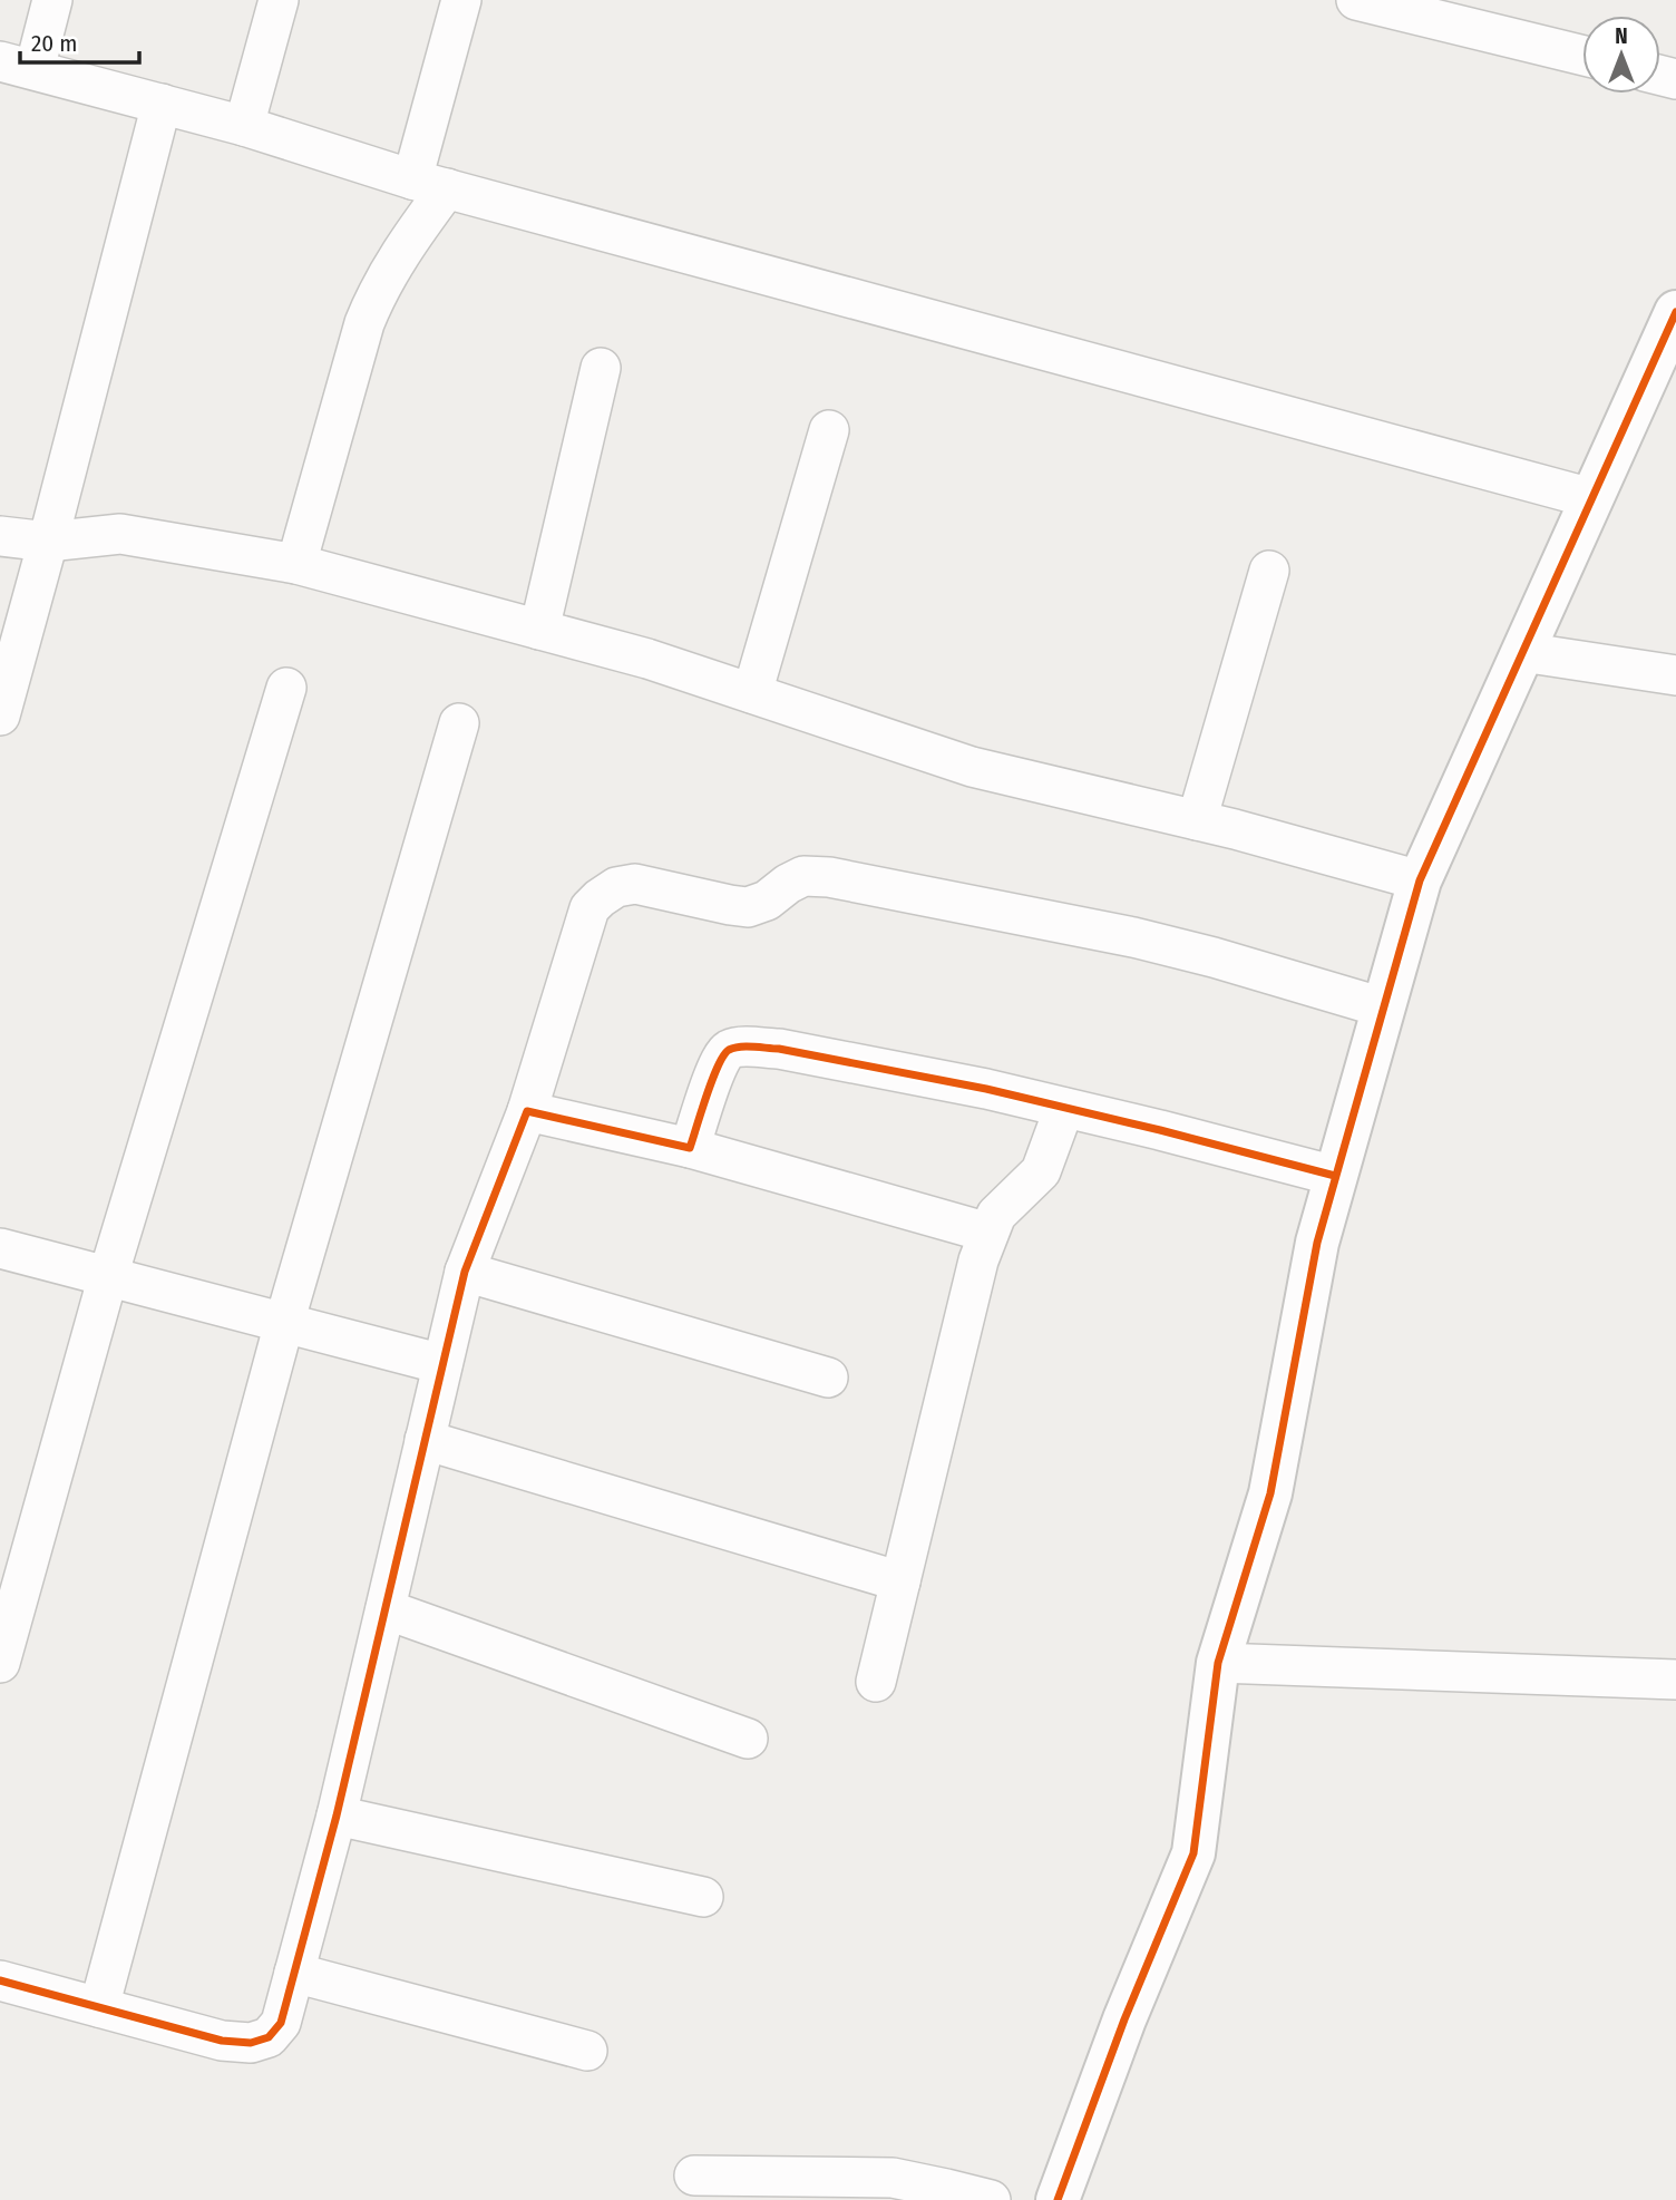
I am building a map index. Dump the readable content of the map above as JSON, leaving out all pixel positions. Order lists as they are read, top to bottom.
{
  "scale_bar": "20 m",
  "north": "top"
}
